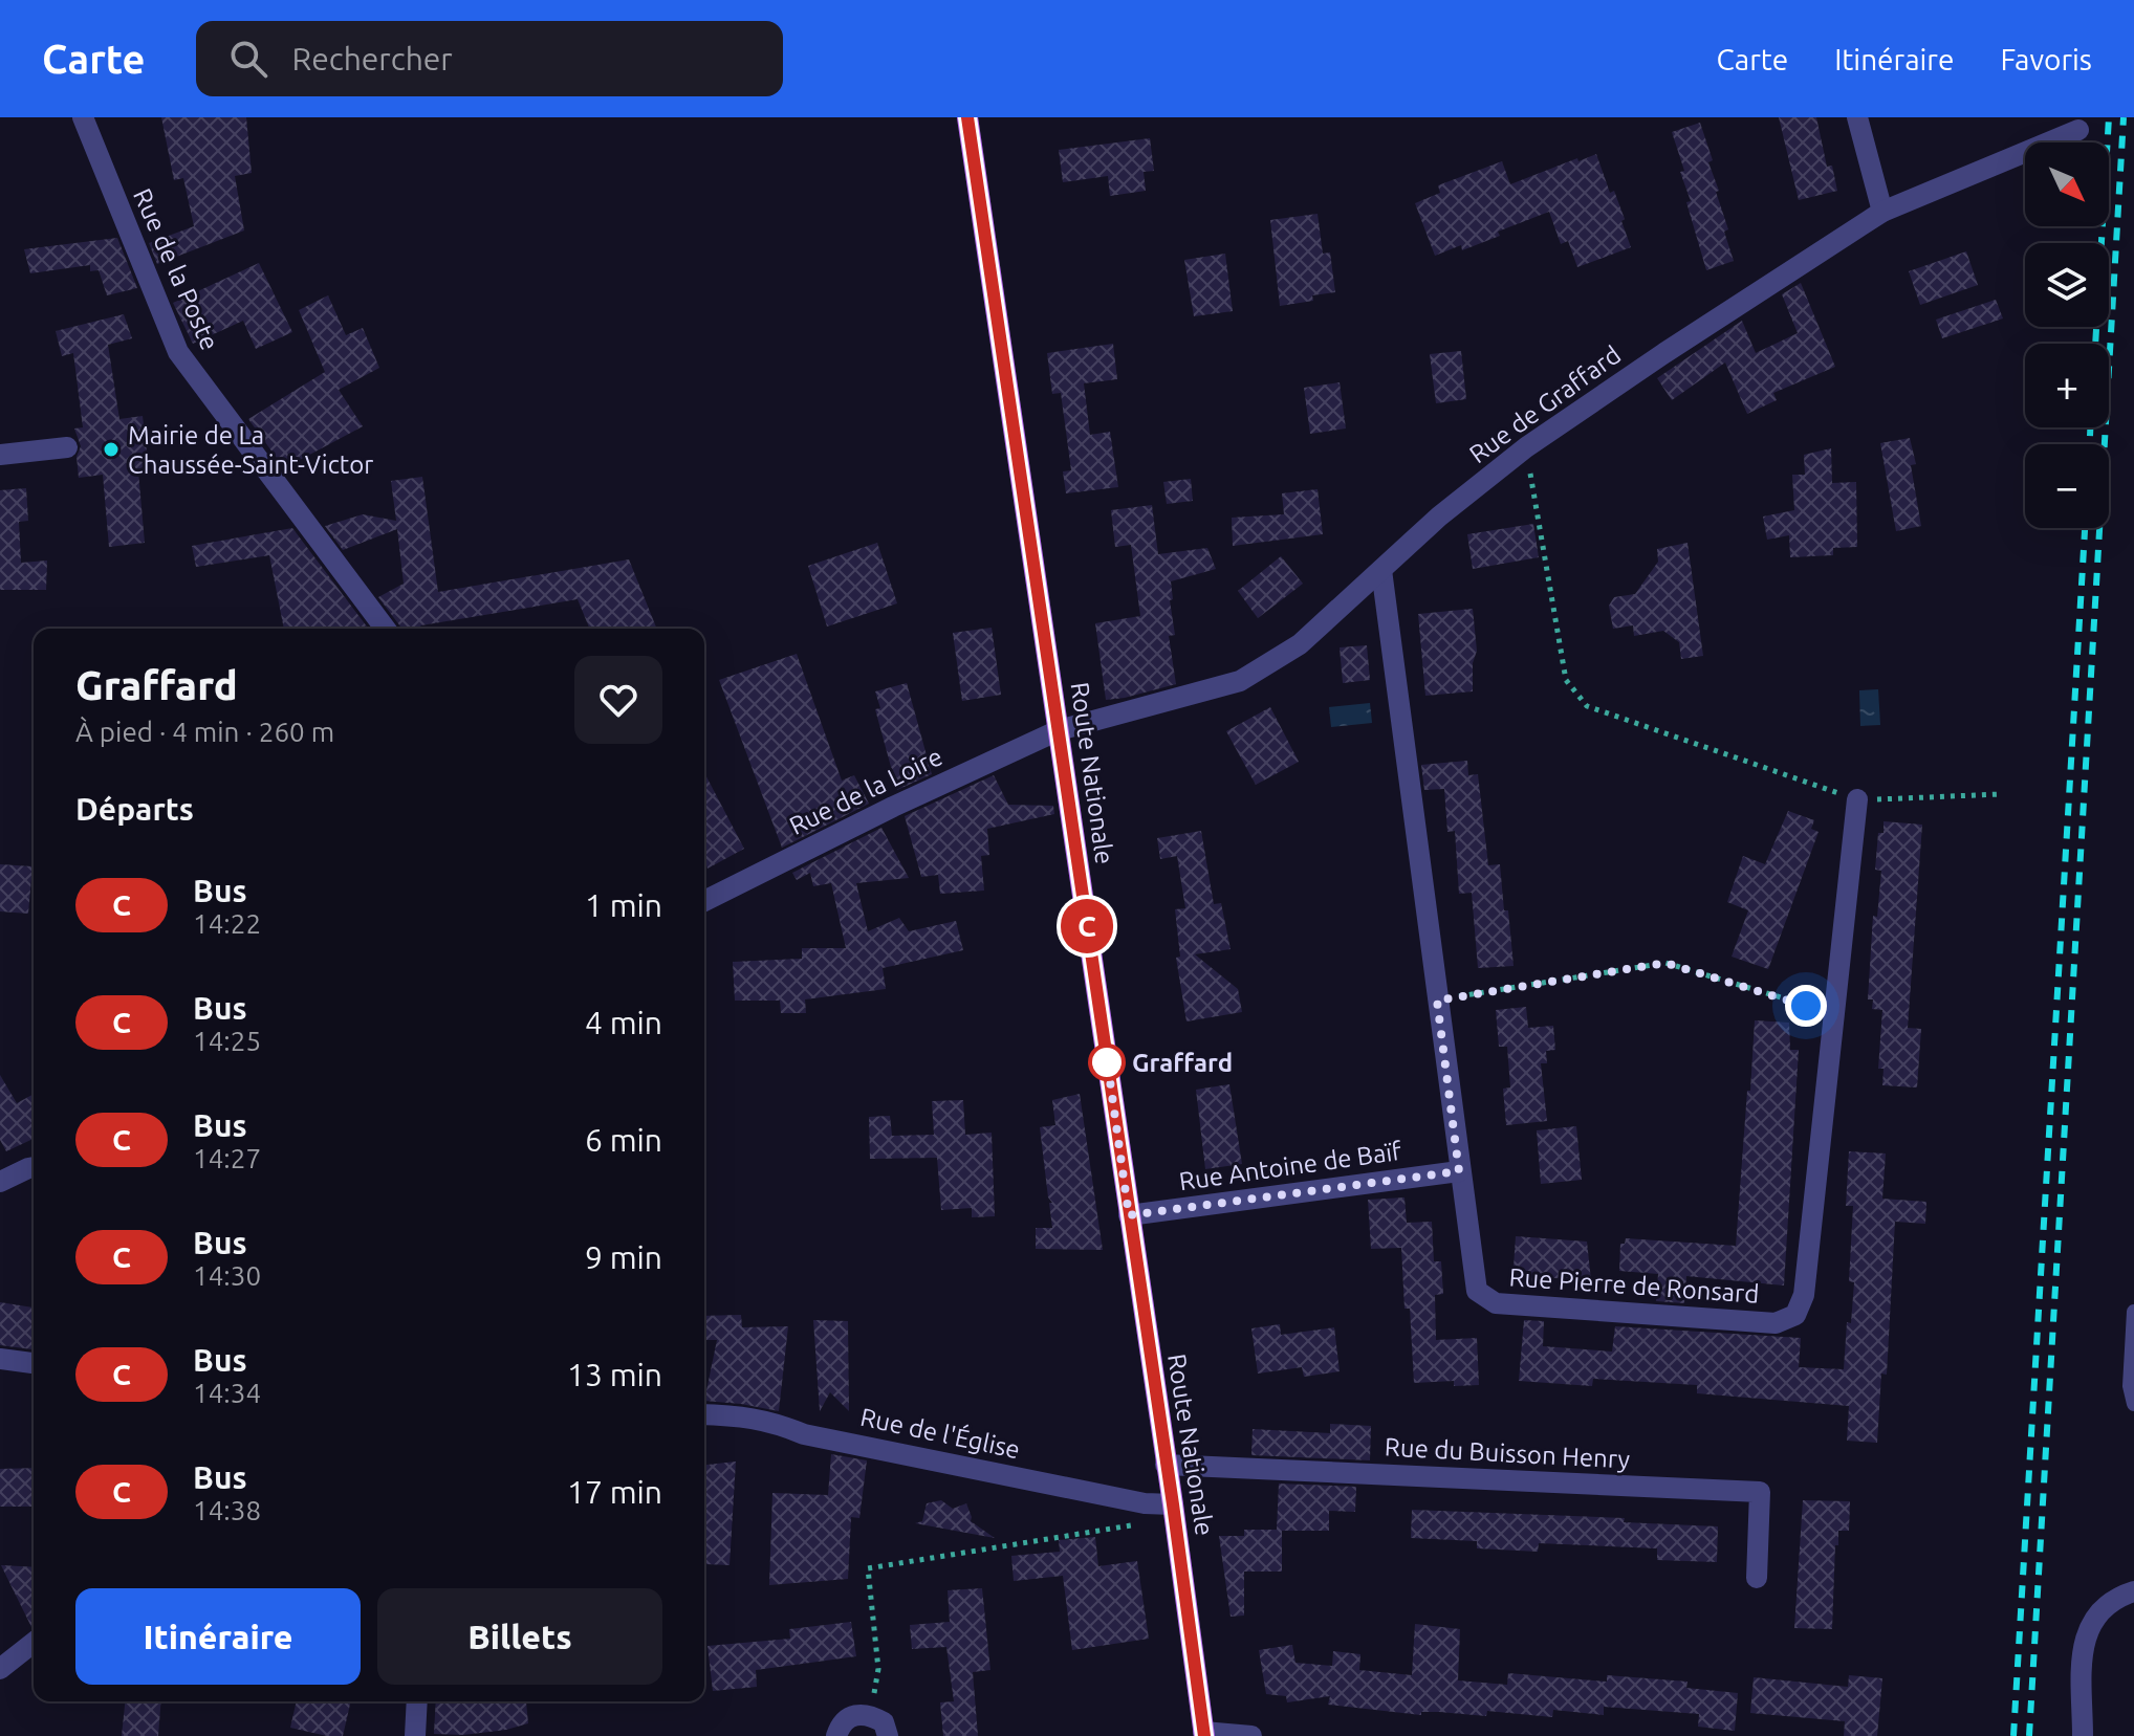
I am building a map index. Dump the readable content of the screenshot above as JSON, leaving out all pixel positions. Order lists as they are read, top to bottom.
{
  "streets": {
    "main road": ["Route Nationale"],
    "street": [
      "Rue de la Poste",
      "Rue de Graffard",
      "Rue de la Loire",
      "Rue Antoine de Baïf",
      "Rue Pierre de Ronsard",
      "Rue de l'Église",
      "Rue du Buisson Henry"
    ]
  },
  "crossings": [
    ["Rue de Graffard", "Route Nationale"],
    ["Rue de Graffard", "Rue de la Loire"],
    ["Rue de Graffard", "Rue Pierre de Ronsard"],
    ["Route Nationale", "Rue de la Loire"],
    ["Route Nationale", "Rue Antoine de Baïf"],
    ["Route Nationale", "Rue de l'Église"],
    ["Route Nationale", "Rue du Buisson Henry"],
    ["Rue Antoine de Baïf", "Rue Pierre de Ronsard"]
  ],
  "places": ["Mairie de La Chaussée-Saint-Victor", "Graffard"],
  "lines": ["bus line C"],
  "north": "bottom right",
  "page": {
    "header": "Carte",
    "search": "Rechercher",
    "nav": ["Carte", "Itinéraire", "Favoris"],
    "on_map": "C",
    "map_buttons": ["+", "−"],
    "heading": [
      ["Graffard", "À pied · 4 min · 260 m"],
      "Départs"
    ],
    "list": [
      {
        "mark": "C",
        "name": "Bus",
        "note": "14:22",
        "value": "1 min"
      },
      {
        "mark": "C",
        "name": "Bus",
        "note": "14:25",
        "value": "4 min"
      },
      {
        "mark": "C",
        "name": "Bus",
        "note": "14:27",
        "value": "6 min"
      },
      {
        "mark": "C",
        "name": "Bus",
        "note": "14:30",
        "value": "9 min"
      },
      {
        "mark": "C",
        "name": "Bus",
        "note": "14:34",
        "value": "13 min"
      },
      {
        "mark": "C",
        "name": "Bus",
        "note": "14:38",
        "value": "17 min"
      }
    ],
    "buttons": ["Itinéraire", "Billets"]
  }
}
